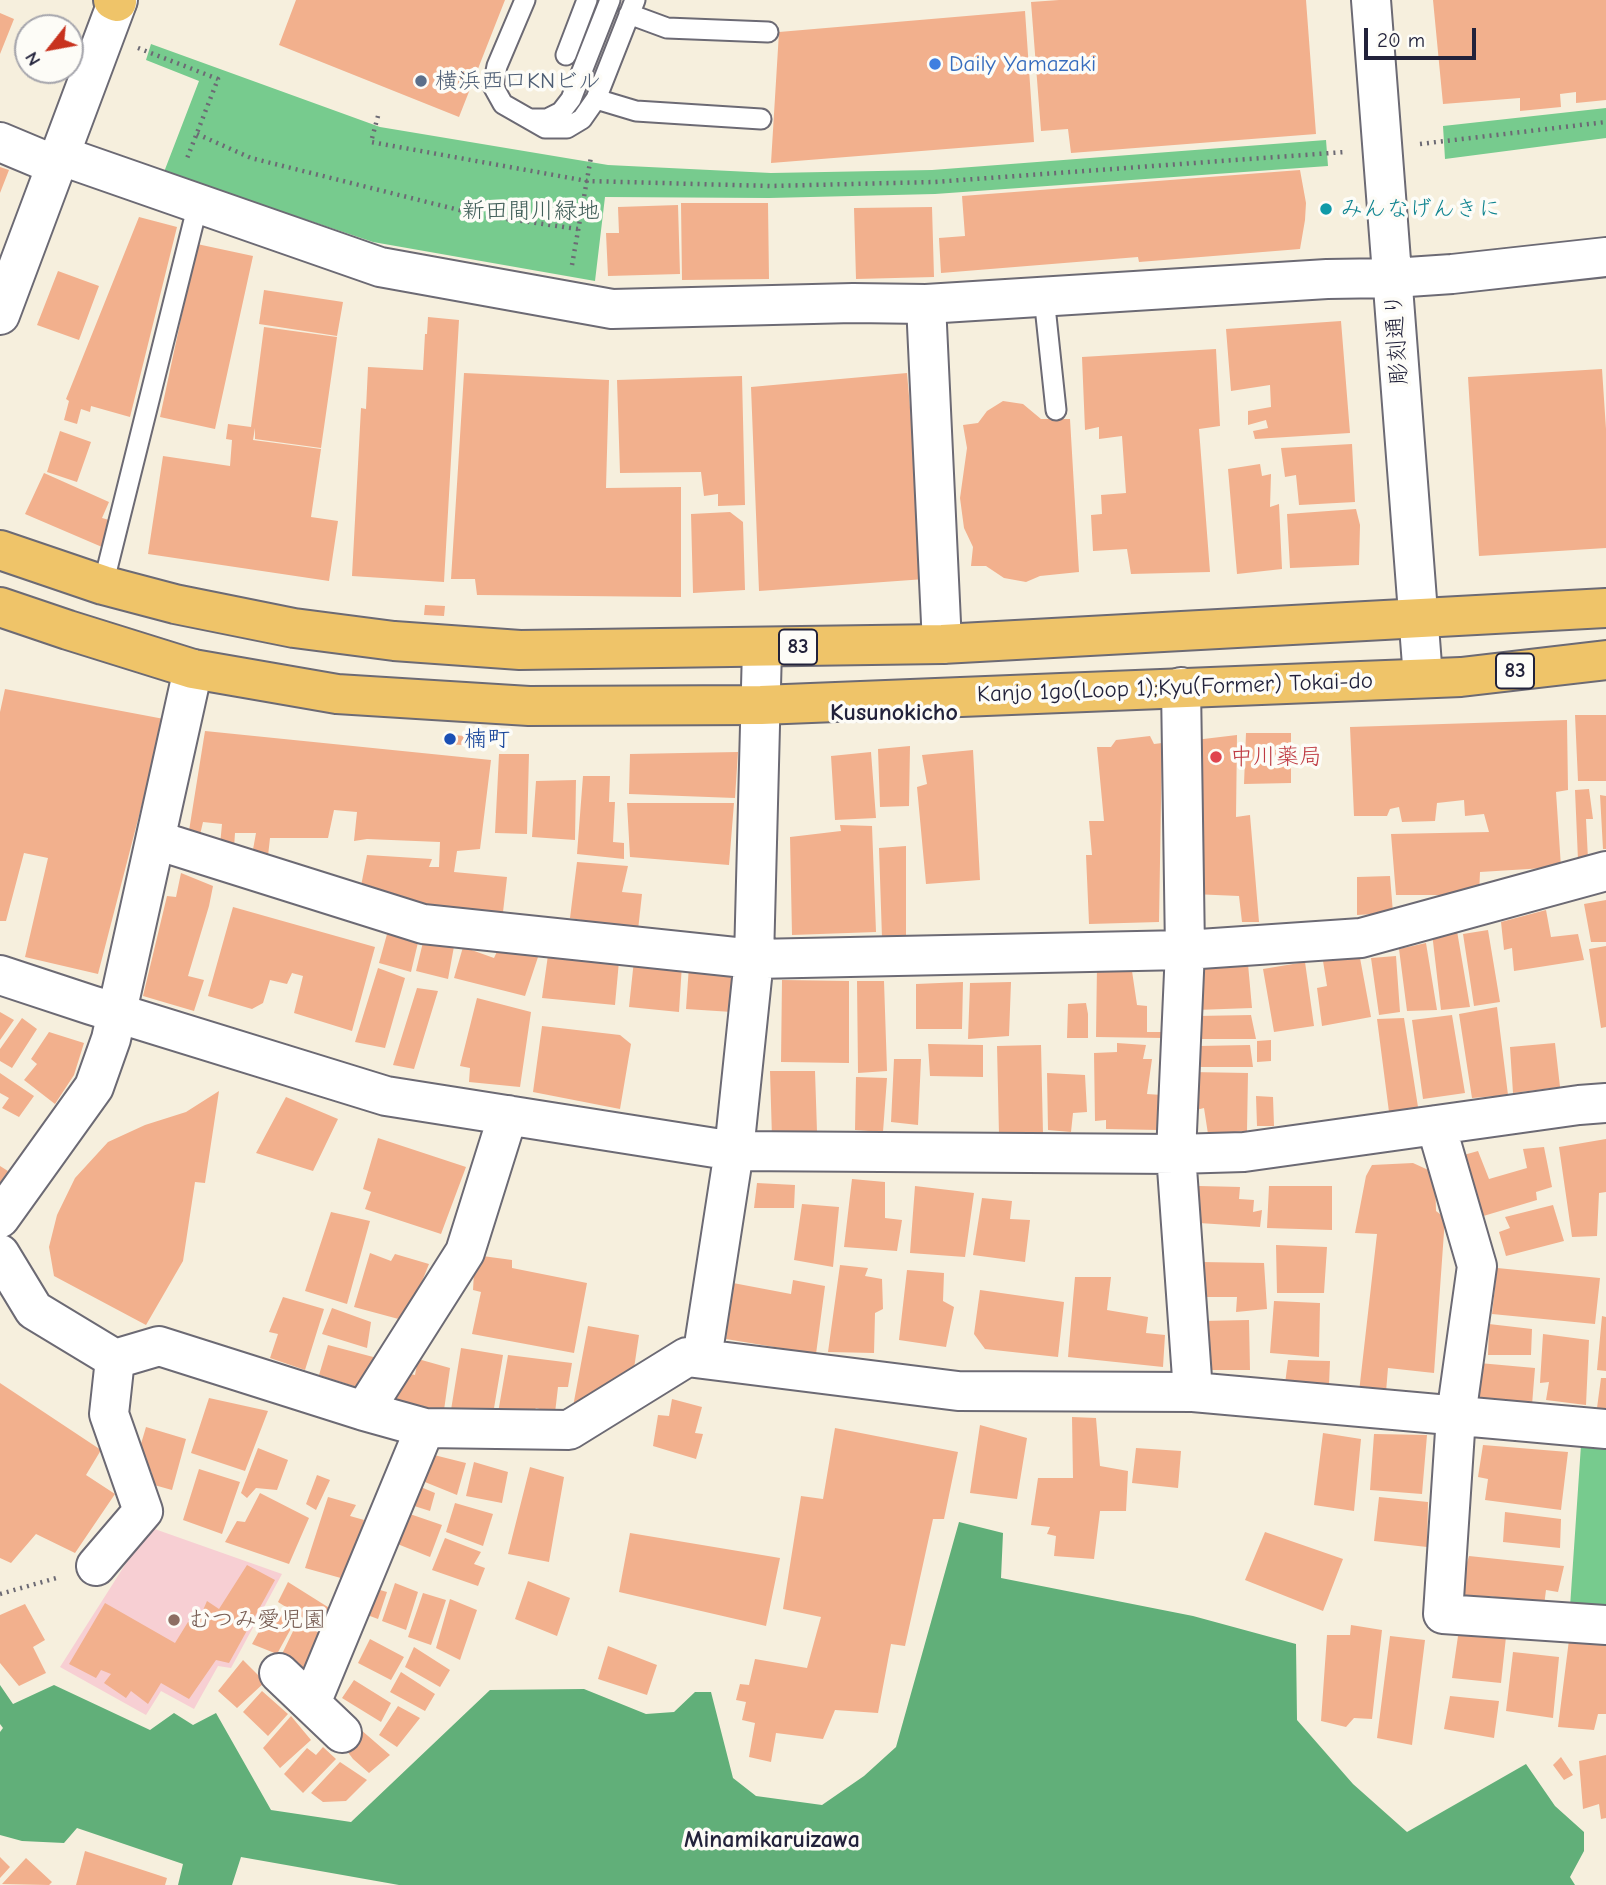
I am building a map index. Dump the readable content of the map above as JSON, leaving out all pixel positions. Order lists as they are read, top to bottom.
{
  "streets": {
    "main road": ["83", "Kanjo 1go(Loop 1);Kyu(Former) Tokai-do"],
    "street": ["彫刻通り"]
  },
  "crossings": [
    ["彫刻通り", "83"],
    ["彫刻通り", "Kanjo 1go(Loop 1);Kyu(Former) Tokai-do"]
  ],
  "districts": ["Kusunokicho", "Minamikaruizawa"],
  "parks": ["新田間川緑地"],
  "places": [
    "Daily Yamazaki",
    "横浜西口KNビル",
    "みんなげんきに",
    "楠町",
    "中川薬局",
    "むつみ愛児園"
  ],
  "scale_bar": "20 m",
  "north": "bottom left"
}
